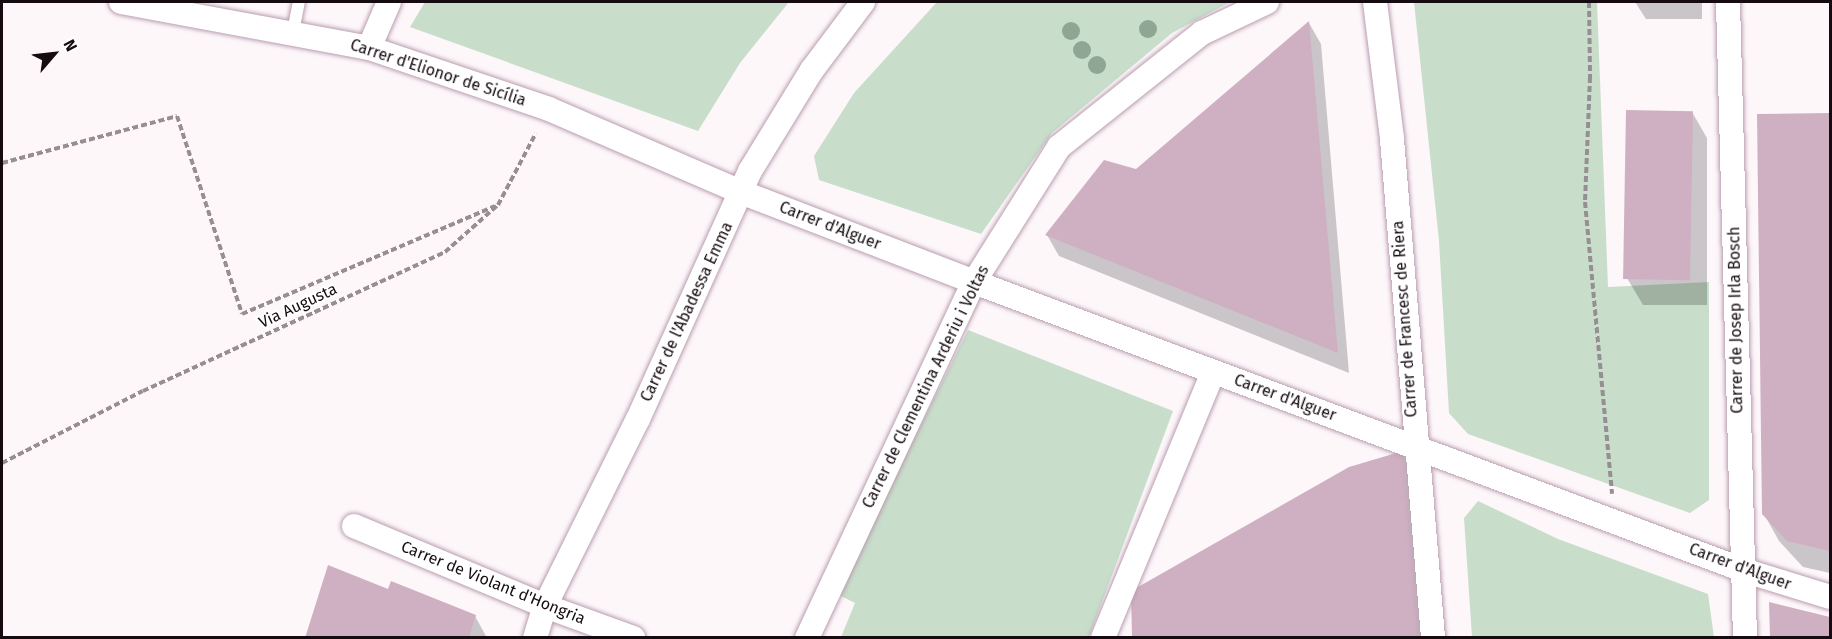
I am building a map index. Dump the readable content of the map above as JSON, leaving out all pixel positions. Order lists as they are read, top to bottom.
{
  "streets": {
    "street": [
      "Carrer d'Elionor de Sicília",
      "Carrer d'Alguer",
      "Carrer de l'Abadessa Emma",
      "Carrer de Francesc de Riera",
      "Carrer de Josep Irla Bosch",
      "Carrer de Clementina Arderiu i Voltas",
      "Carrer de Violant d'Hongria"
    ],
    "path": ["Via Augusta"]
  },
  "crossings": [
    ["Carrer d'Elionor de Sicília", "Carrer d'Alguer"],
    ["Carrer d'Elionor de Sicília", "Via Augusta"],
    ["Carrer d'Elionor de Sicília", "Carrer de l'Abadessa Emma"],
    ["Carrer d'Alguer", "Carrer de l'Abadessa Emma"],
    ["Carrer d'Alguer", "Carrer de Francesc de Riera"],
    ["Carrer d'Alguer", "Carrer de Josep Irla Bosch"],
    ["Carrer d'Alguer", "Carrer de Clementina Arderiu i Voltas"],
    ["Carrer de l'Abadessa Emma", "Carrer de Violant d'Hongria"]
  ],
  "north": "top right"
}
